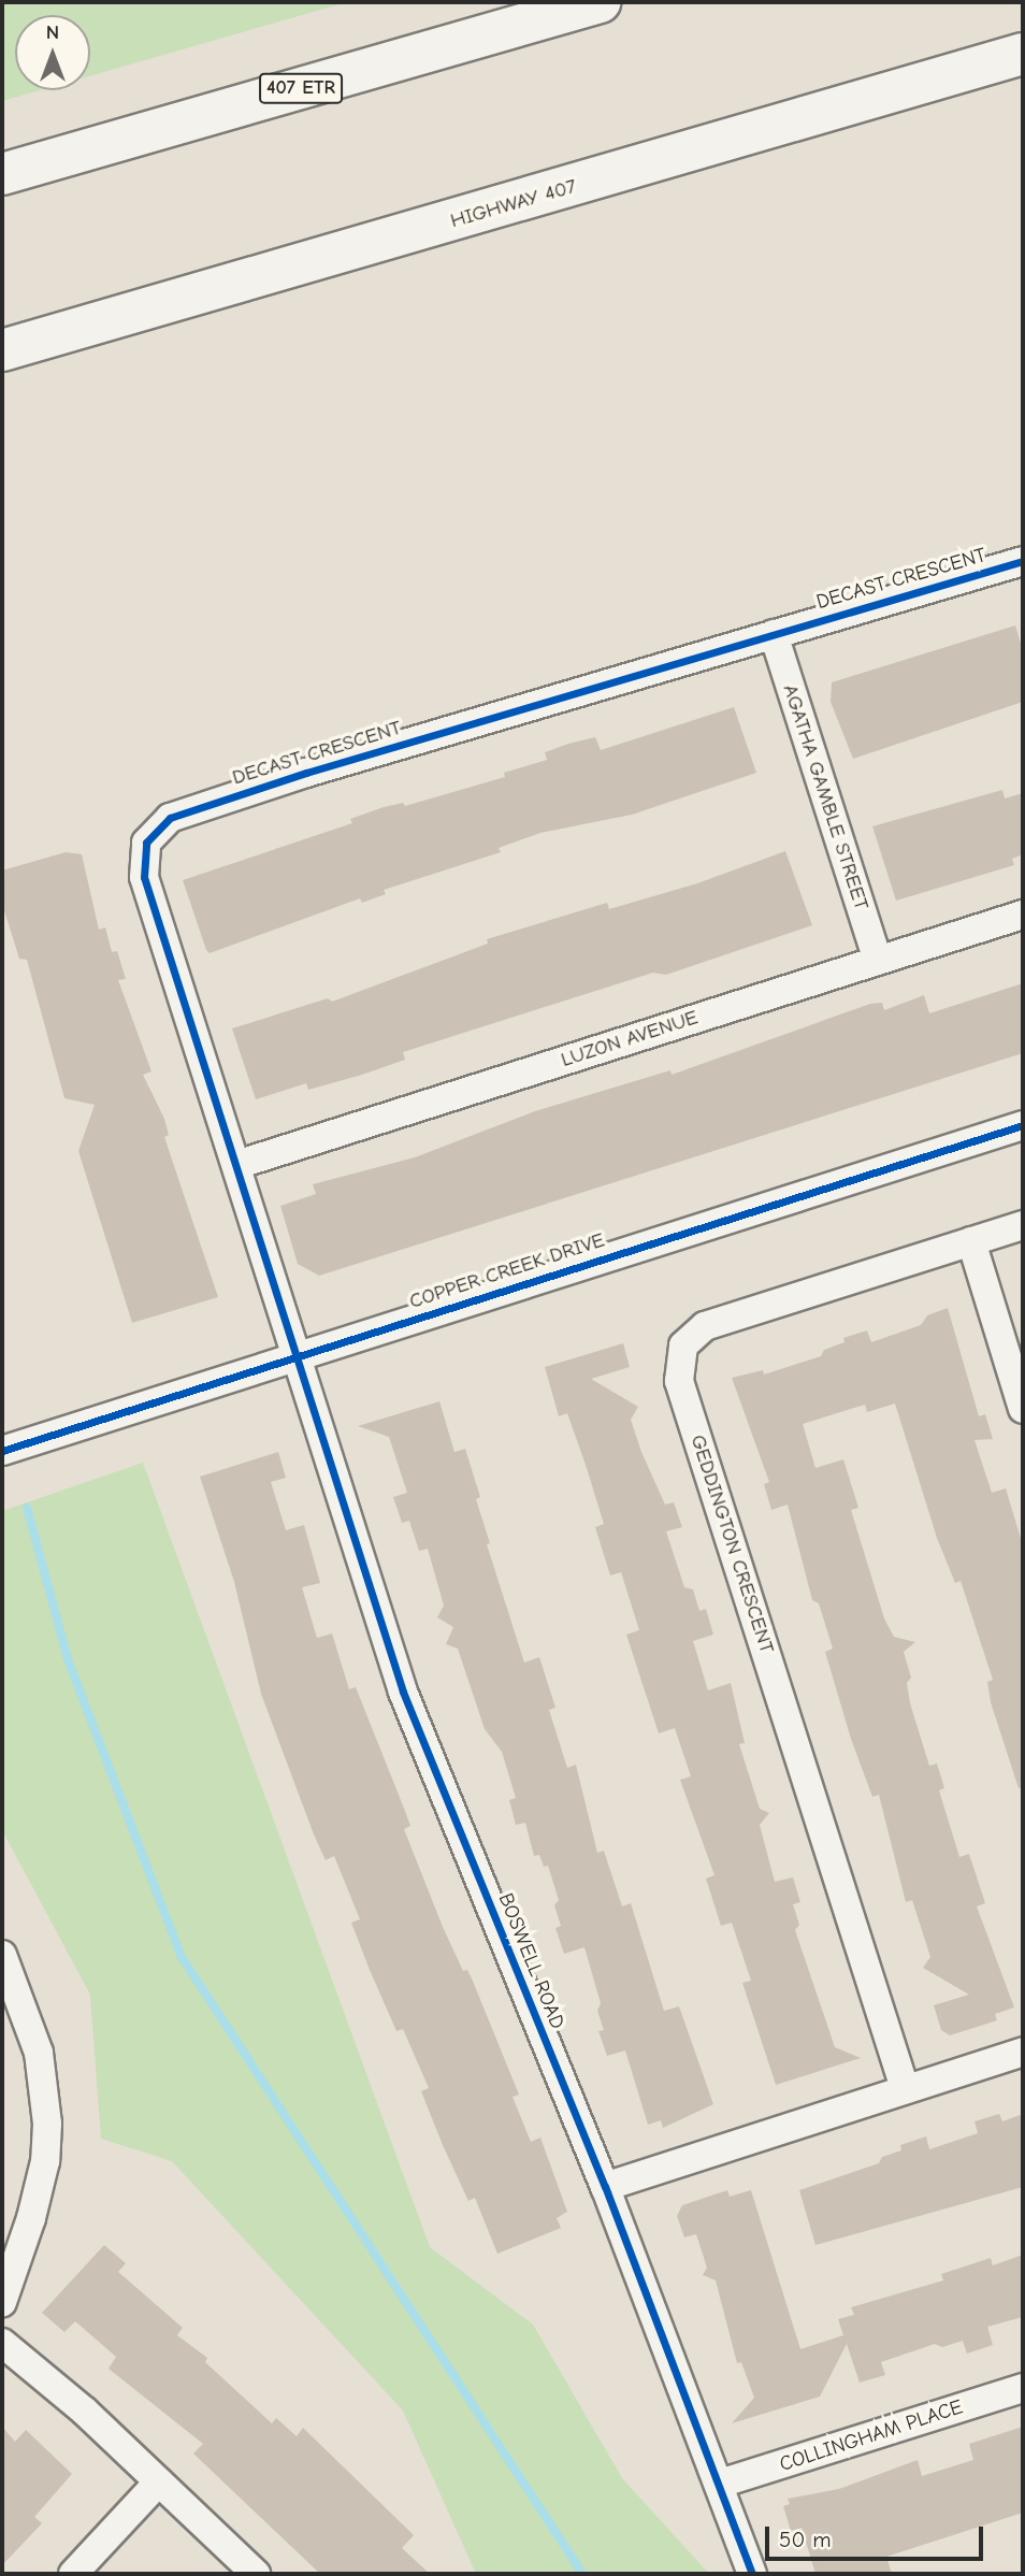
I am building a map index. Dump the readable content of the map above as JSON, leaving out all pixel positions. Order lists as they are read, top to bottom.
{
  "streets": {
    "highway": ["407 ETR", "HIGHWAY 407"],
    "street": [
      "DECAST CRESCENT",
      "AGATHA GAMBLE STREET",
      "LUZON AVENUE",
      "COPPER CREEK DRIVE",
      "GEDDINGTON CRESCENT",
      "BOSWELL ROAD",
      "COLLINGHAM PLACE"
    ]
  },
  "crossings": [
    ["DECAST CRESCENT", "AGATHA GAMBLE STREET"],
    ["DECAST CRESCENT", "LUZON AVENUE"],
    ["DECAST CRESCENT", "COPPER CREEK DRIVE"],
    ["DECAST CRESCENT", "BOSWELL ROAD"],
    ["AGATHA GAMBLE STREET", "LUZON AVENUE"],
    ["COPPER CREEK DRIVE", "BOSWELL ROAD"],
    ["BOSWELL ROAD", "COLLINGHAM PLACE"]
  ],
  "scale_bar": "50 m",
  "north": "top"
}
